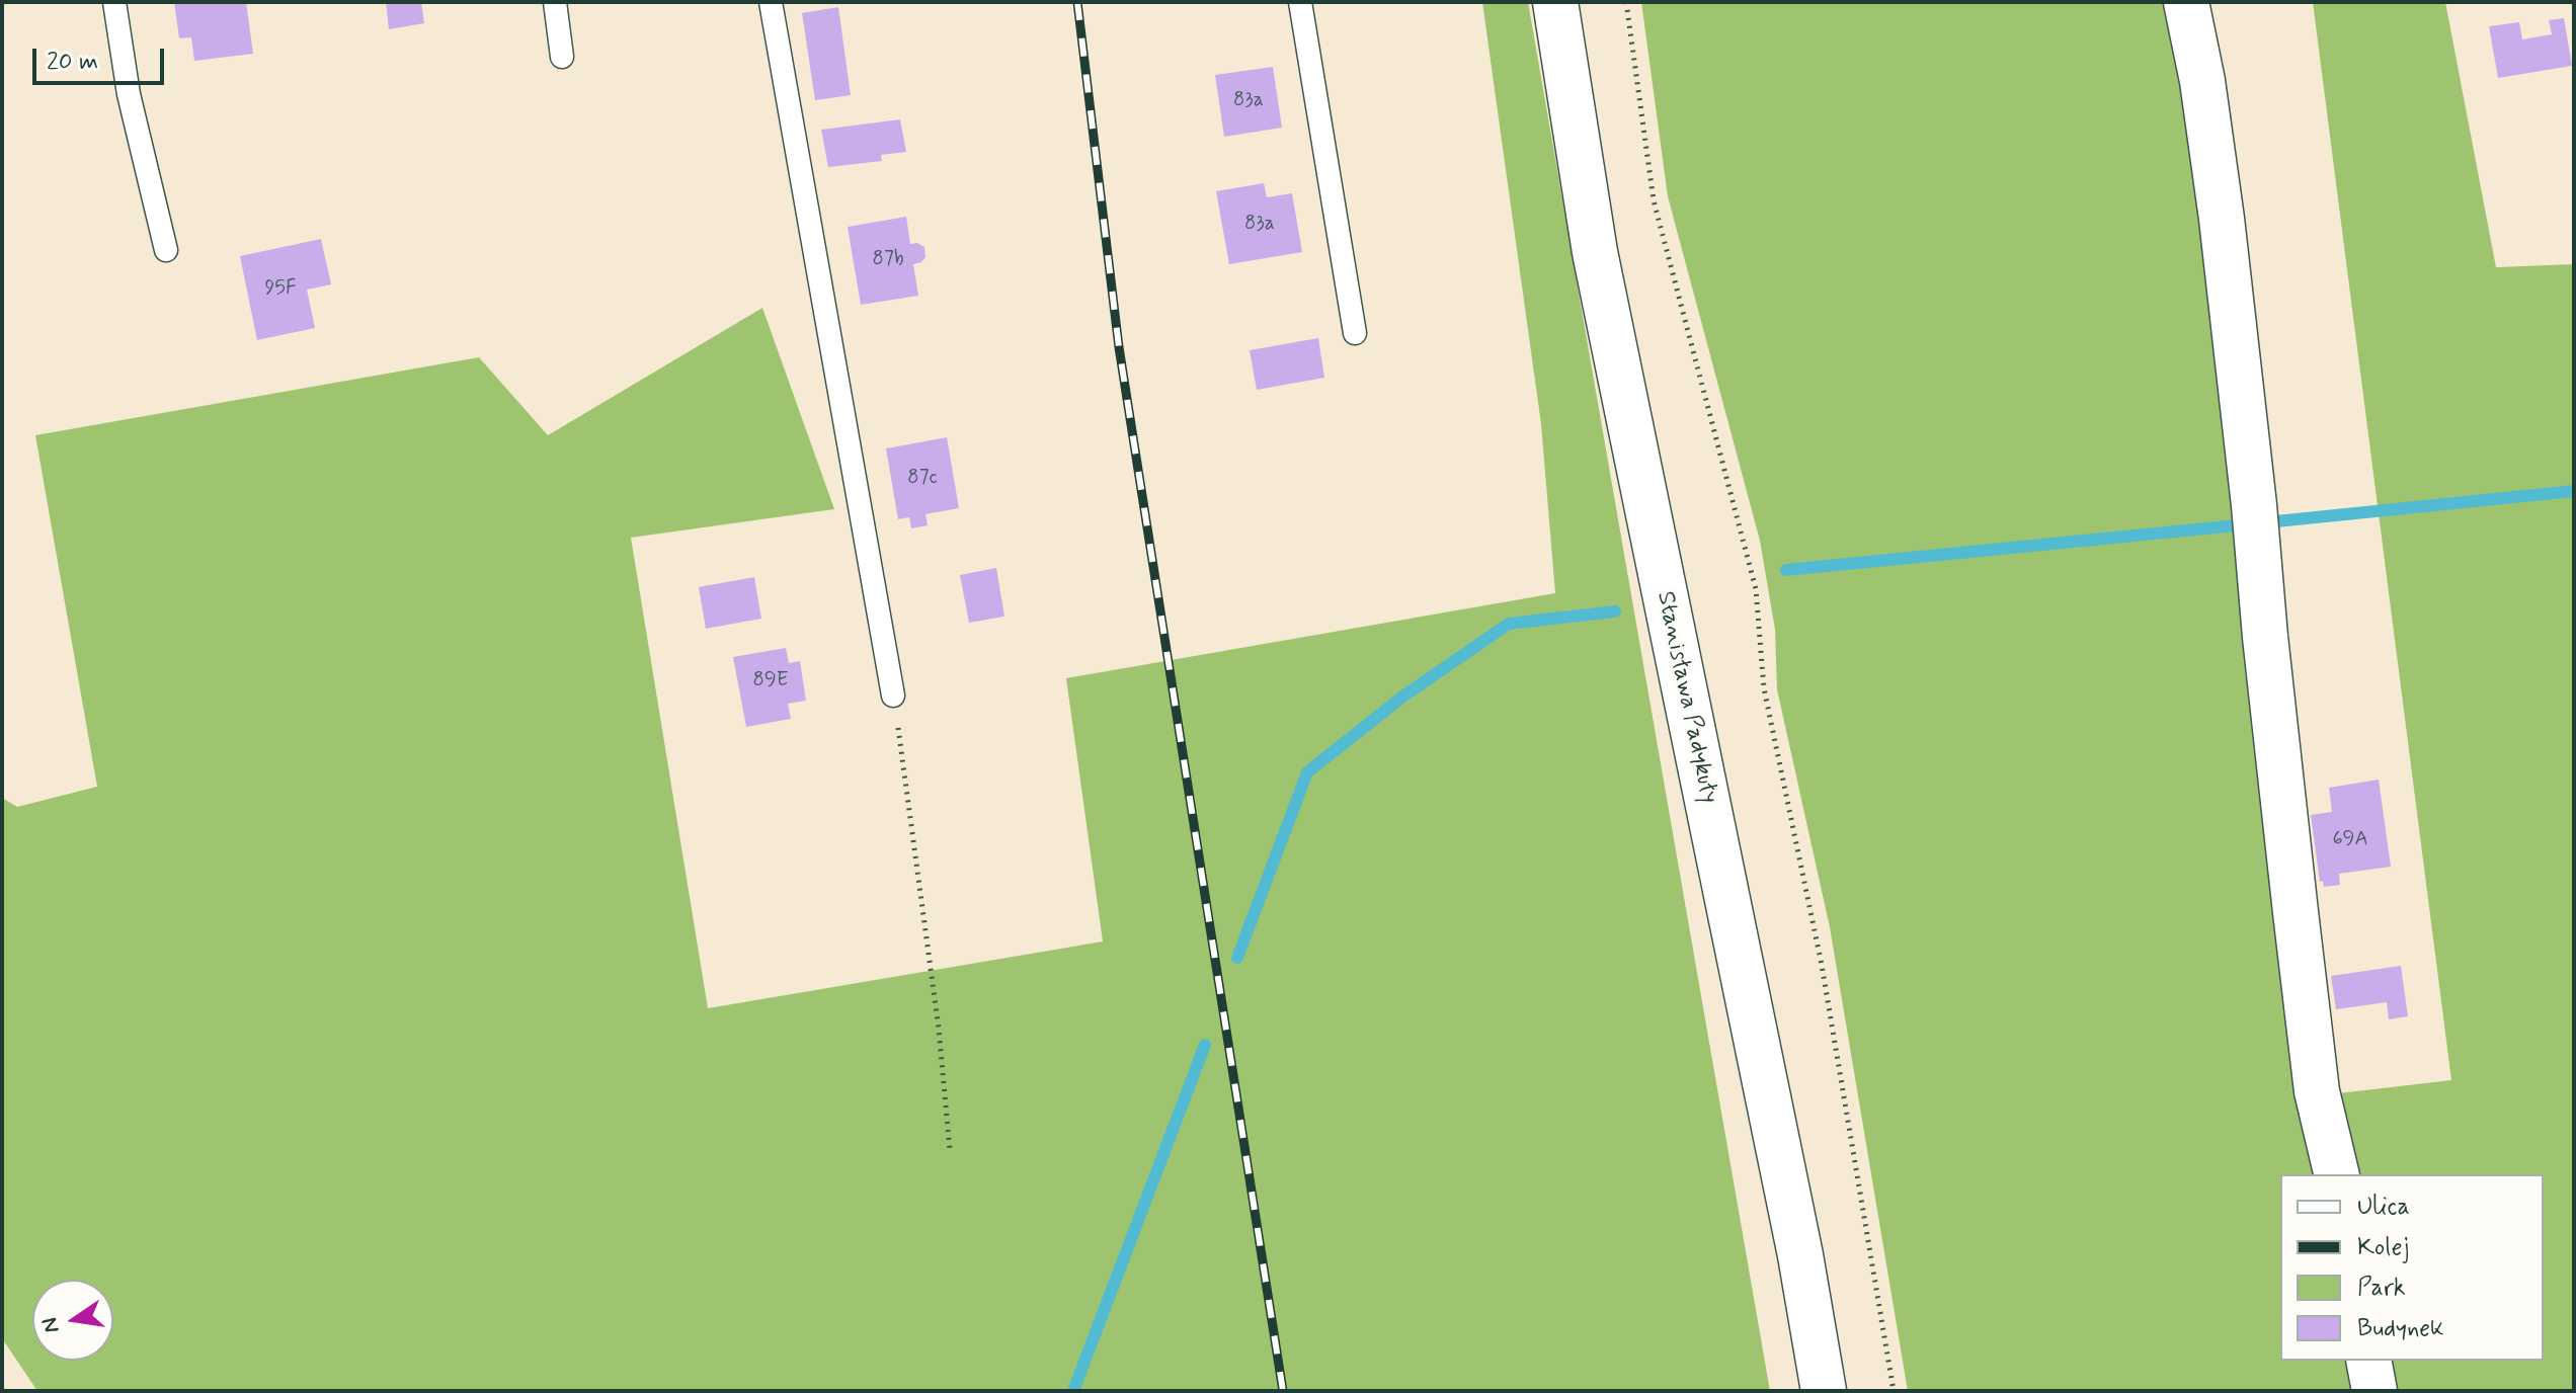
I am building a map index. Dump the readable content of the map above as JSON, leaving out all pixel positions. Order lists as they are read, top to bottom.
{
  "streets": {
    "street": ["Stanisława Padykuły"]
  },
  "house_numbers": [
    "83a",
    "83a",
    "87b",
    "95F",
    "87c",
    "89E",
    "69A"
  ],
  "legend": [
    "Ulica",
    "Kolej",
    "Park",
    "Budynek"
  ],
  "scale_bar": "20 m",
  "north": "left"
}
